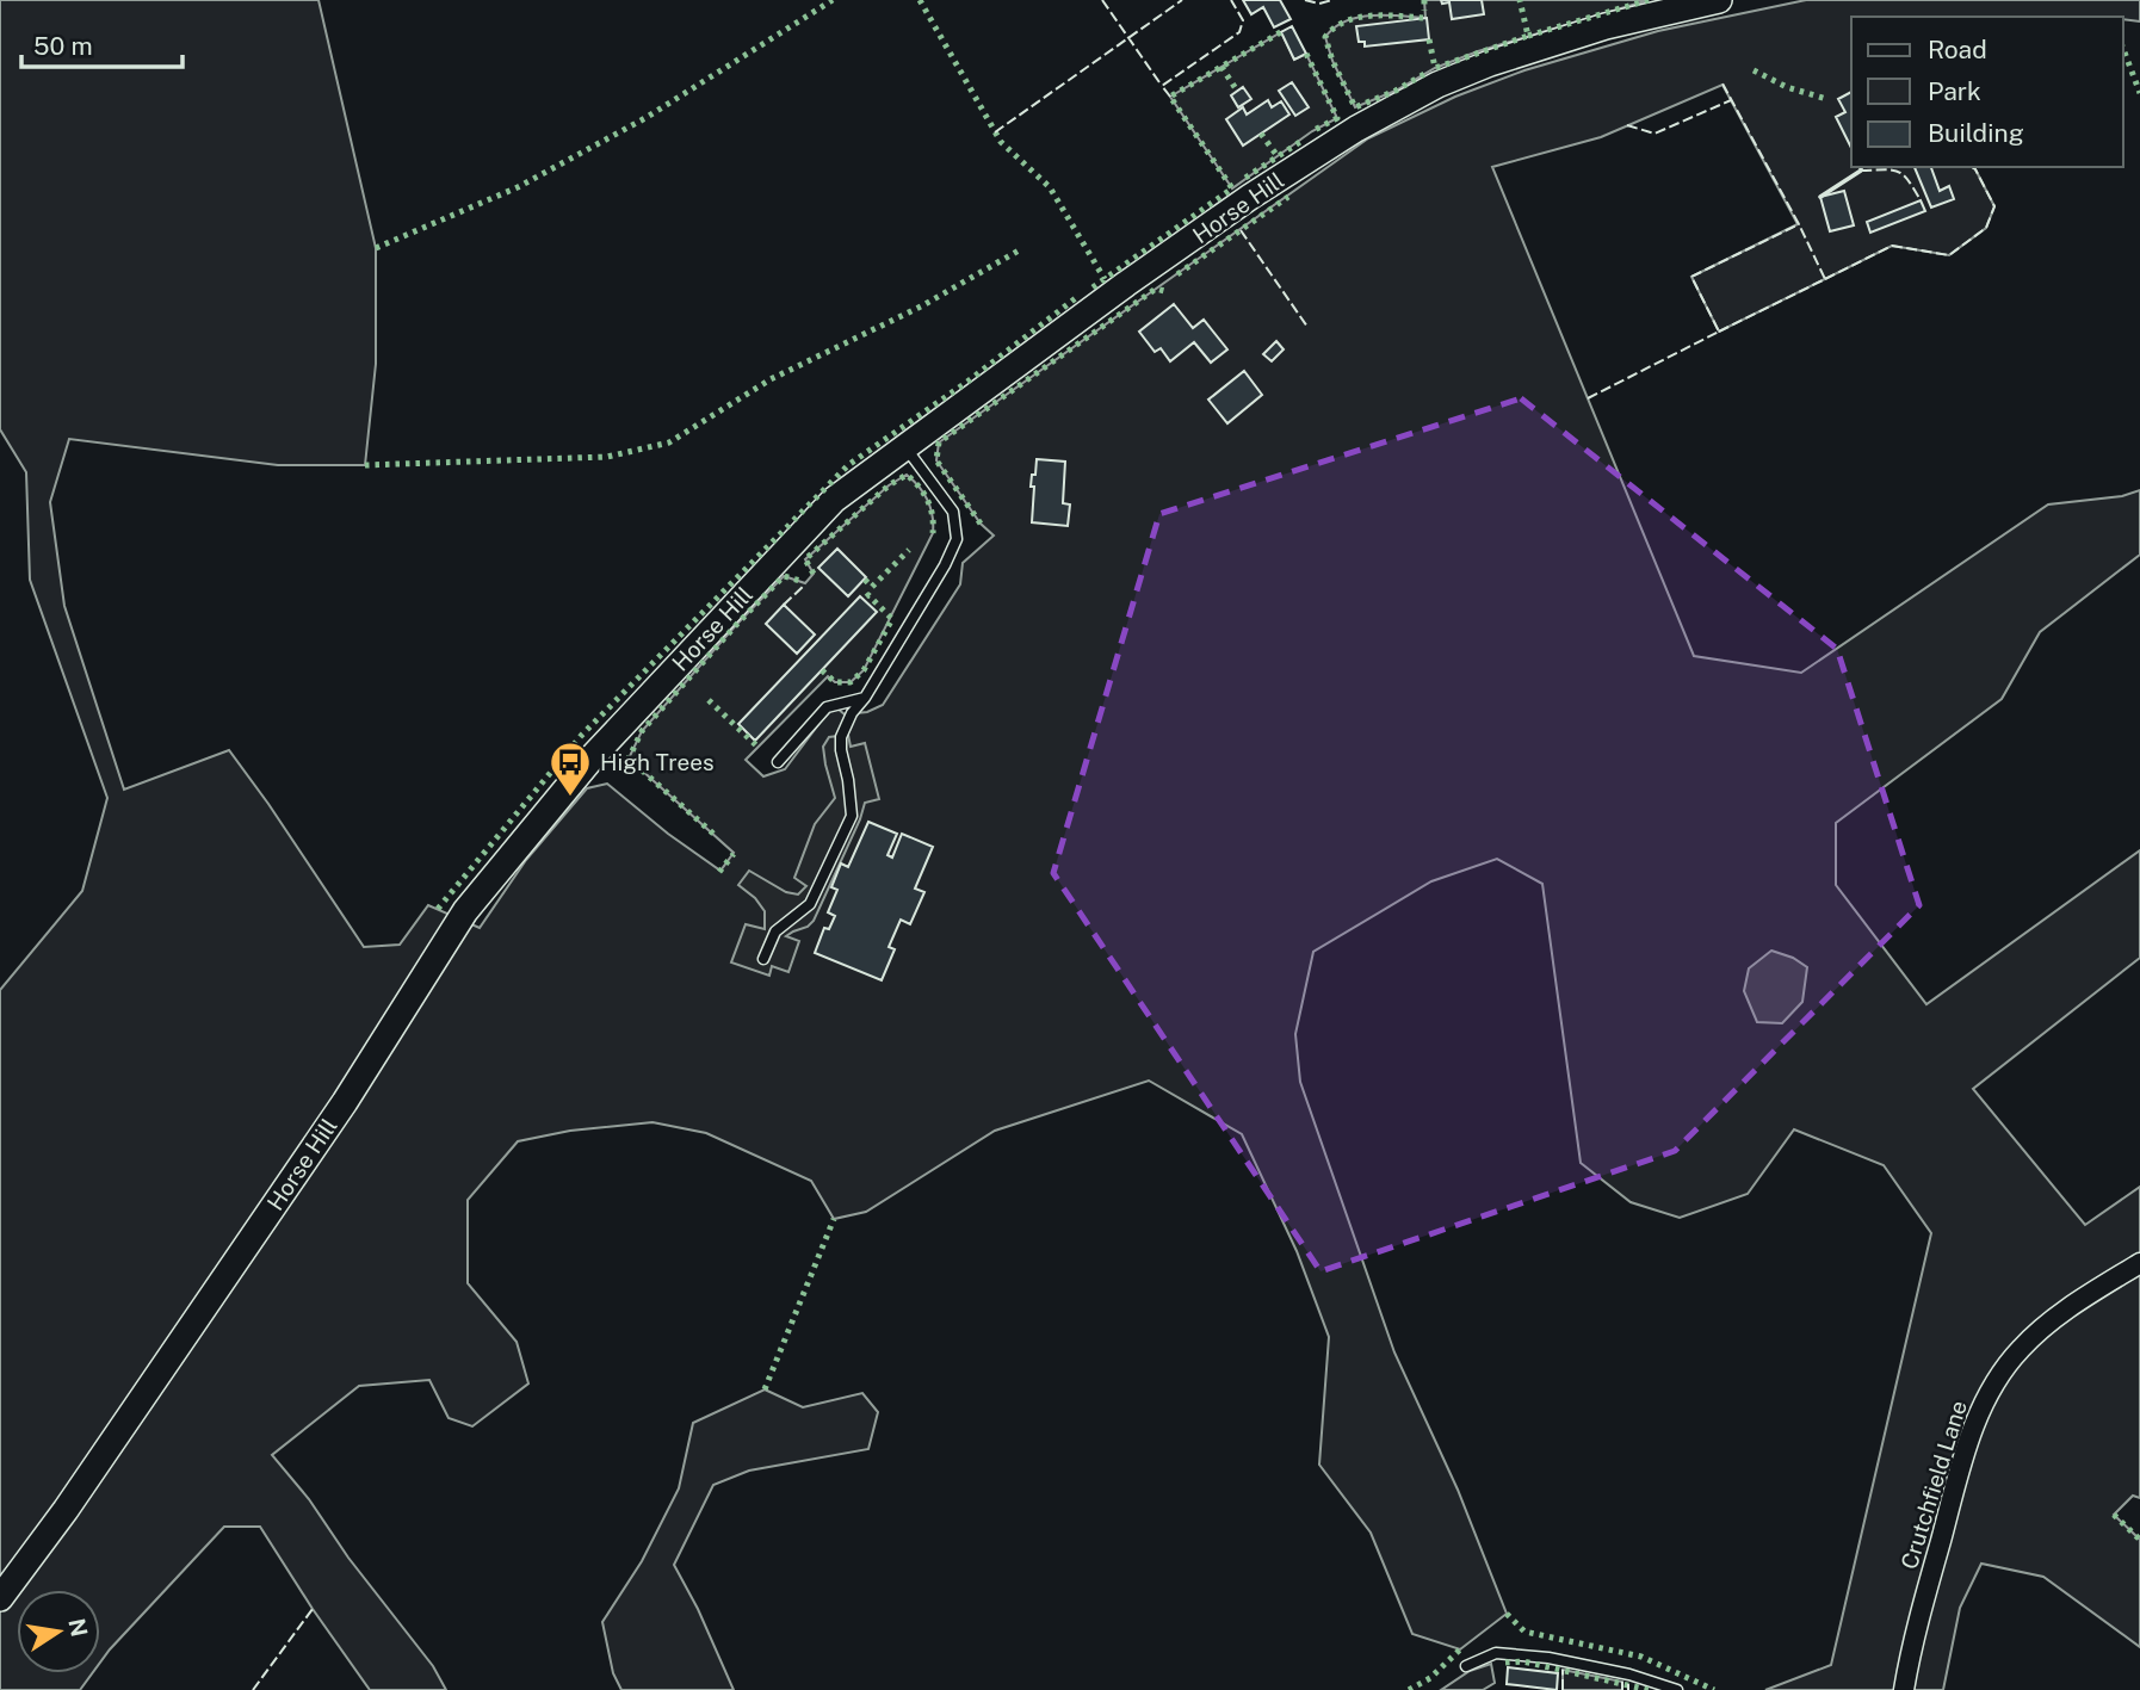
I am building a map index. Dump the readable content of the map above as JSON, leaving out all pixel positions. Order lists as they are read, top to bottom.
{
  "streets": {
    "street": ["Horse Hill", "Crutchfield Lane"]
  },
  "places": {
    "bus stop": ["High Trees"]
  },
  "legend": ["Road", "Park", "Building"],
  "scale_bar": "50 m",
  "north": "right"
}
